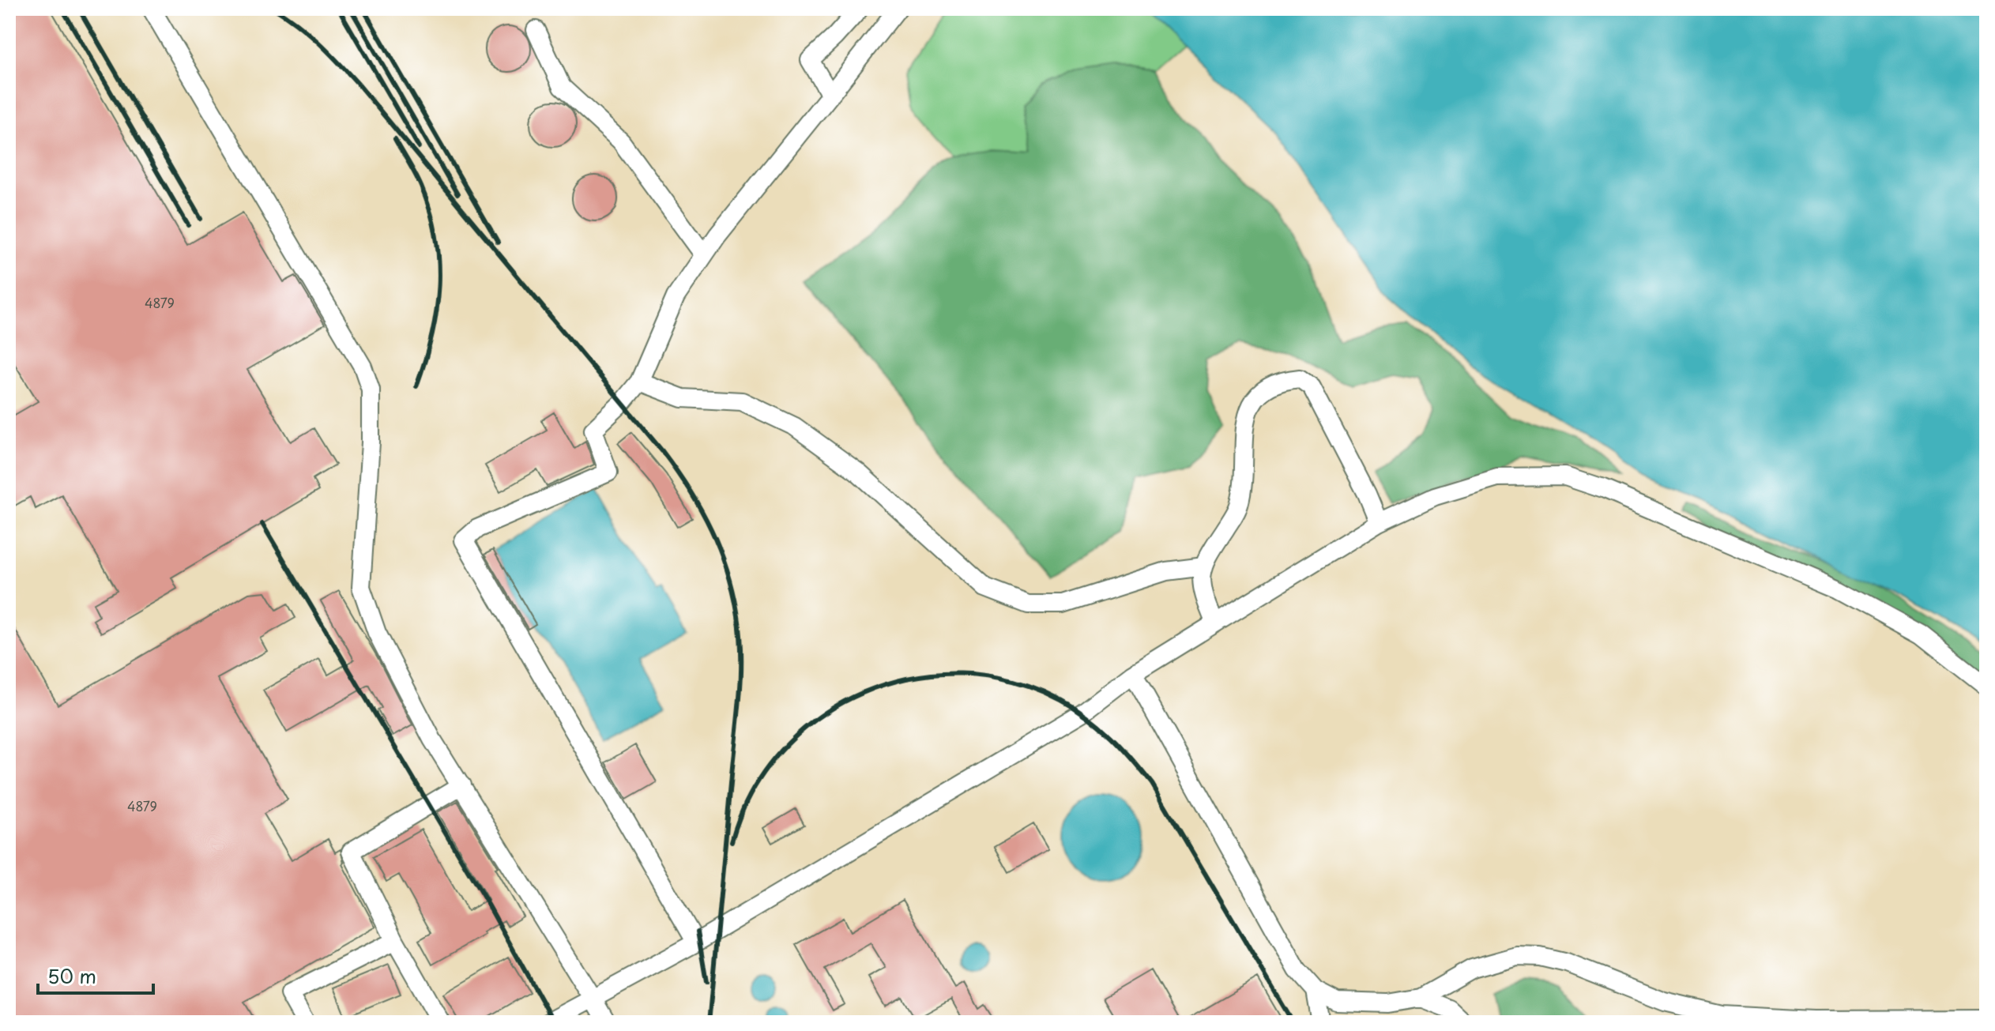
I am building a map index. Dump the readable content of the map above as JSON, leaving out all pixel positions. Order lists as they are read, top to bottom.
{
  "house_numbers": ["4879", "4879"],
  "scale_bar": "50 m"
}
